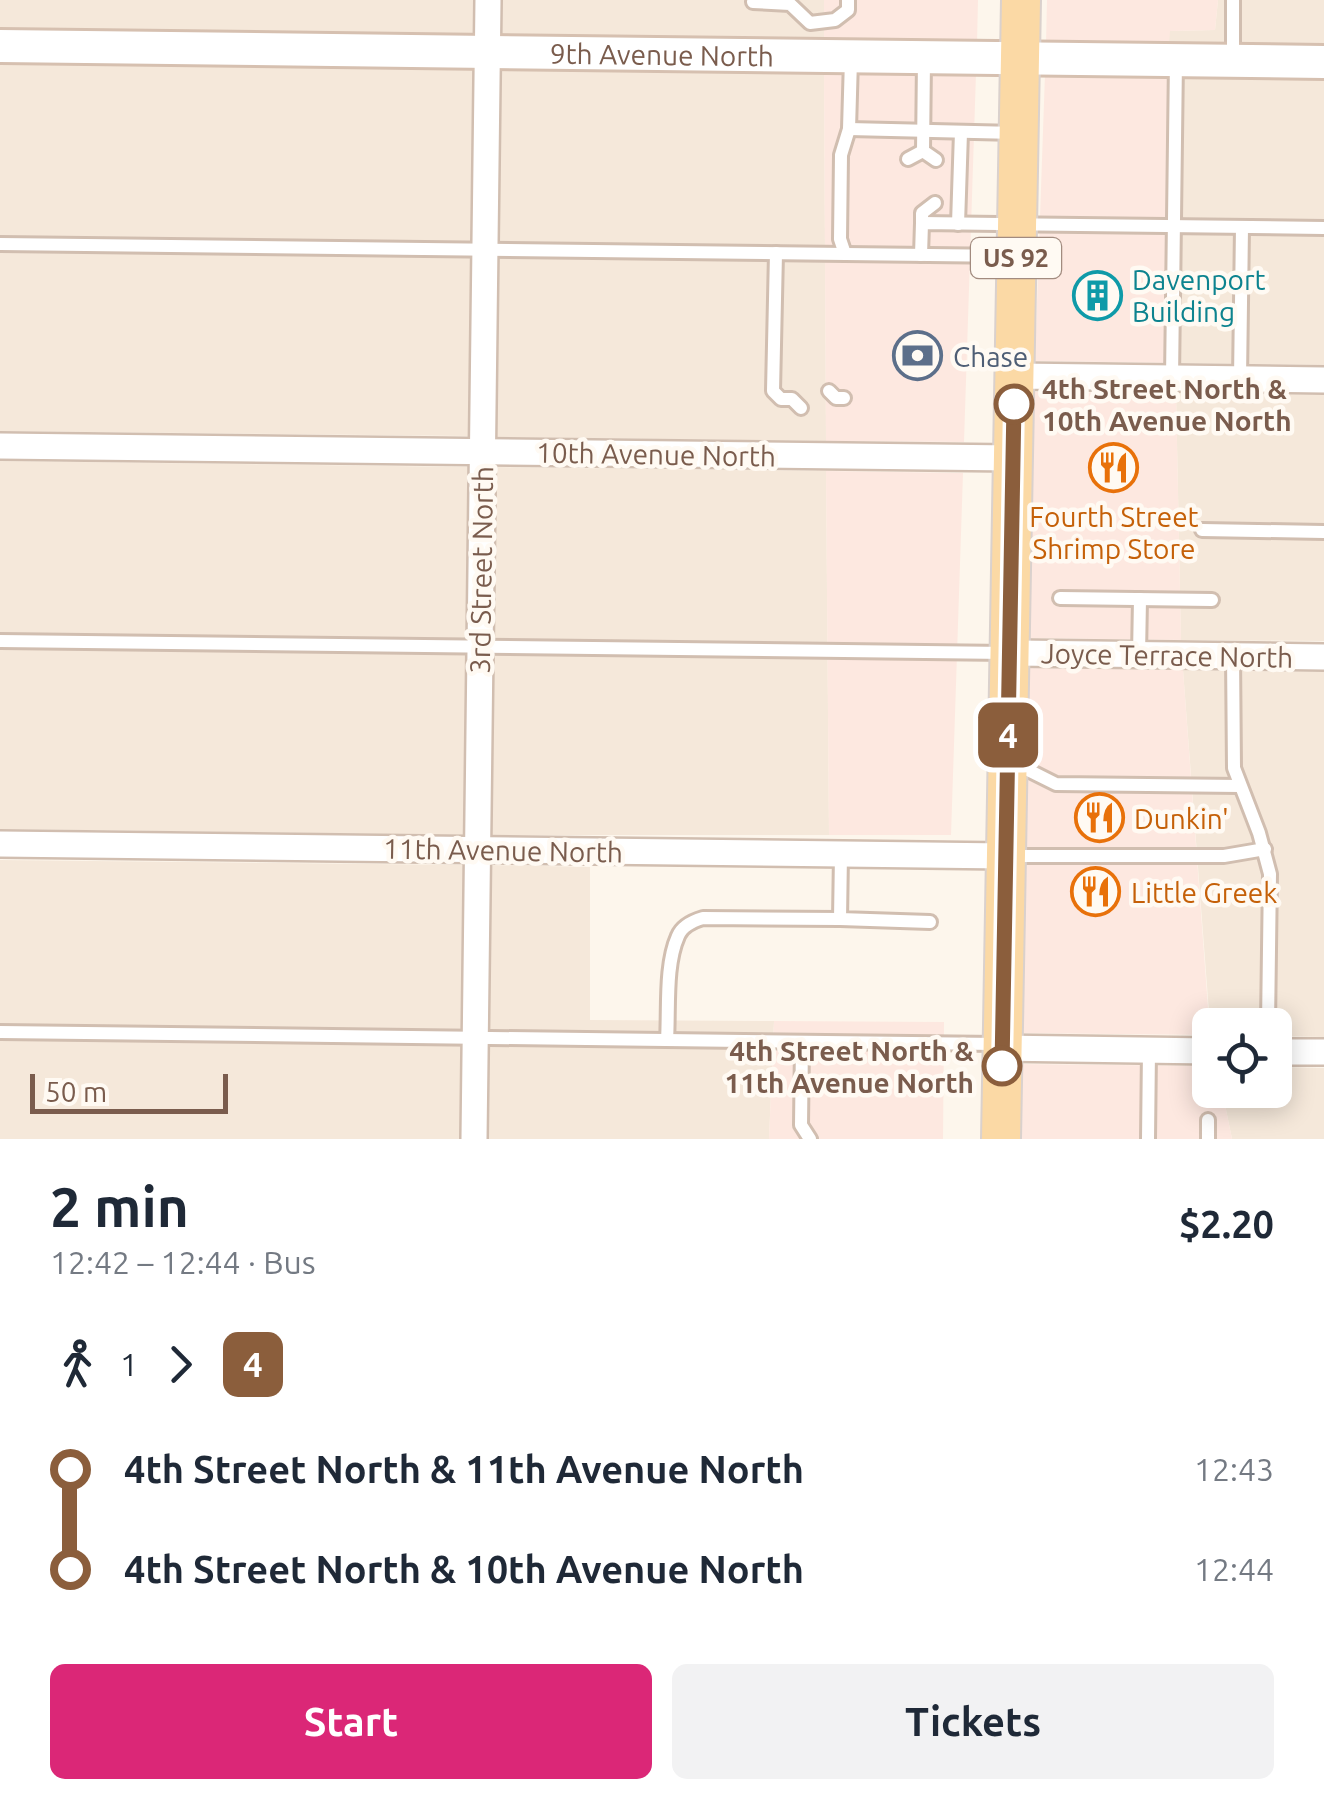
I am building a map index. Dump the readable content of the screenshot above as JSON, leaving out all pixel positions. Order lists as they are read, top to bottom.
{
  "streets": {
    "main road": ["US 92"],
    "street": [
      "9th Avenue North",
      "10th Avenue North",
      "3rd Street North",
      "Joyce Terrace North",
      "11th Avenue North"
    ]
  },
  "crossings": [
    ["9th Avenue North", "US 92"],
    ["9th Avenue North", "3rd Street North"],
    ["US 92", "10th Avenue North"],
    ["US 92", "Joyce Terrace North"],
    ["US 92", "11th Avenue North"],
    ["10th Avenue North", "3rd Street North"],
    ["3rd Street North", "11th Avenue North"]
  ],
  "places": {
    "building": ["Davenport Building"],
    "bank": ["Chase"],
    "other": ["4th Street North & 10th Avenue North", "4th Street North & 11th Avenue North"],
    "restaurant": ["Fourth Street Shrimp Store", "Dunkin'", "Little Greek"]
  },
  "lines": ["bus line 4"],
  "scale_bar": "50 m",
  "page": {
    "on_map": "4",
    "scale": "50 m",
    "heading": ["2 min", "12:42 – 12:44 · Bus", "$2.20"],
    "legs": ["1", "4"],
    "list": [
      {
        "name": "4th Street North & 11th Avenue North",
        "value": "12:43"
      },
      {
        "name": "4th Street North & 10th Avenue North",
        "value": "12:44"
      }
    ],
    "buttons": ["Start", "Tickets"]
  }
}
